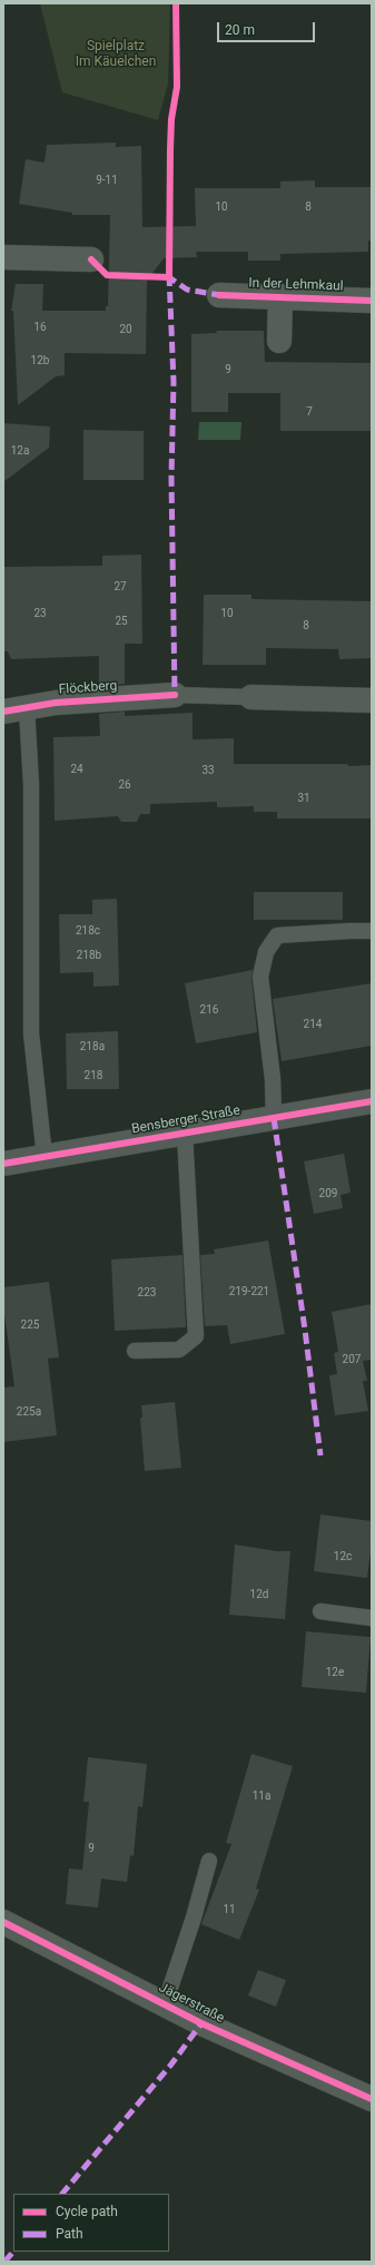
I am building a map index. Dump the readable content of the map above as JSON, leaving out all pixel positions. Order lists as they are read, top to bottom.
{
  "streets": {
    "main road": ["Bensberger Straße"],
    "street": ["In der Lehmkaul", "Flöckberg", "Jägerstraße"]
  },
  "parks": ["Spielplatz Im Käuelchen"],
  "house_numbers": [
    "9-11",
    "10",
    "8",
    "16",
    "20",
    "12b",
    "9",
    "7",
    "12a",
    "27",
    "23",
    "10",
    "25",
    "8",
    "24",
    "33",
    "26",
    "31",
    "218c",
    "218b",
    "216",
    "214",
    "218a",
    "218",
    "209",
    "219-221",
    "223",
    "225",
    "207",
    "225a",
    "12c",
    "12d",
    "12e",
    "11a",
    "9",
    "11"
  ],
  "legend": ["Cycle path", "Path"],
  "scale_bar": "20 m"
}
